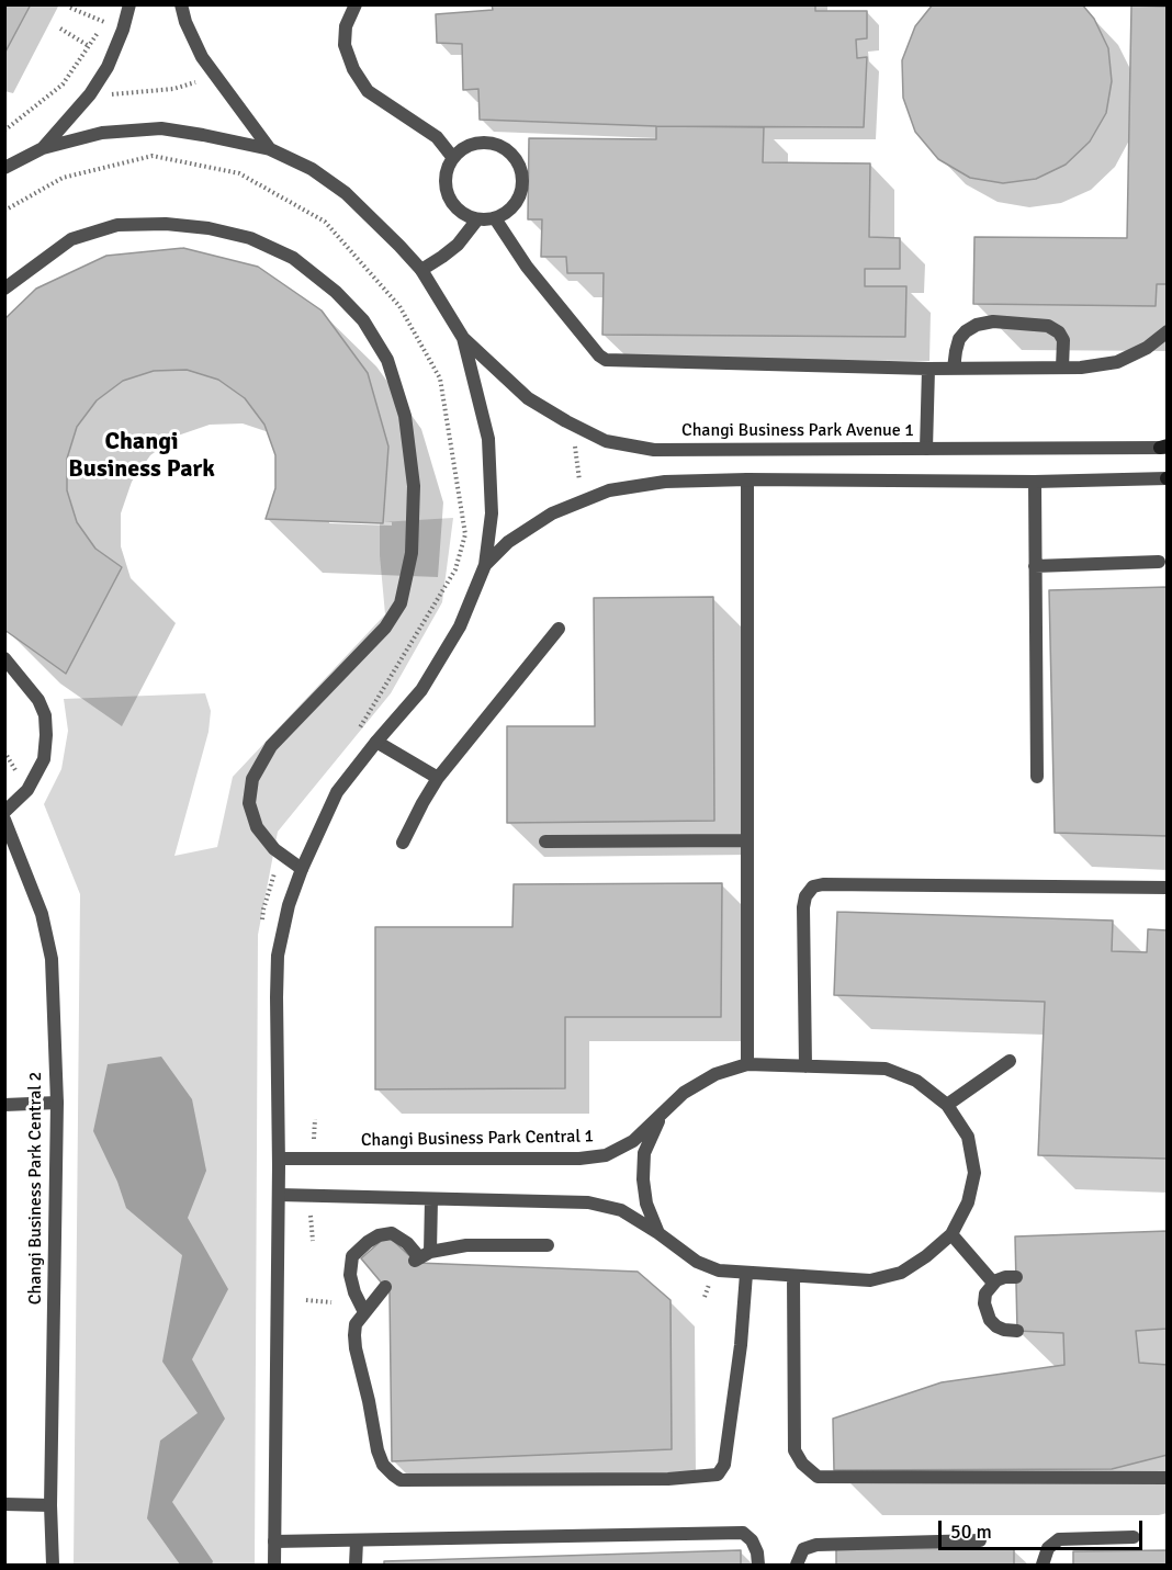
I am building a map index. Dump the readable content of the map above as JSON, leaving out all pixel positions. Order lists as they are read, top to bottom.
{
  "streets": {
    "street": ["Changi Business Park Avenue 1", "Changi Business Park Central 1", "Changi Business Park Central 2"]
  },
  "districts": ["Changi Business Park"],
  "scale_bar": "50 m"
}
